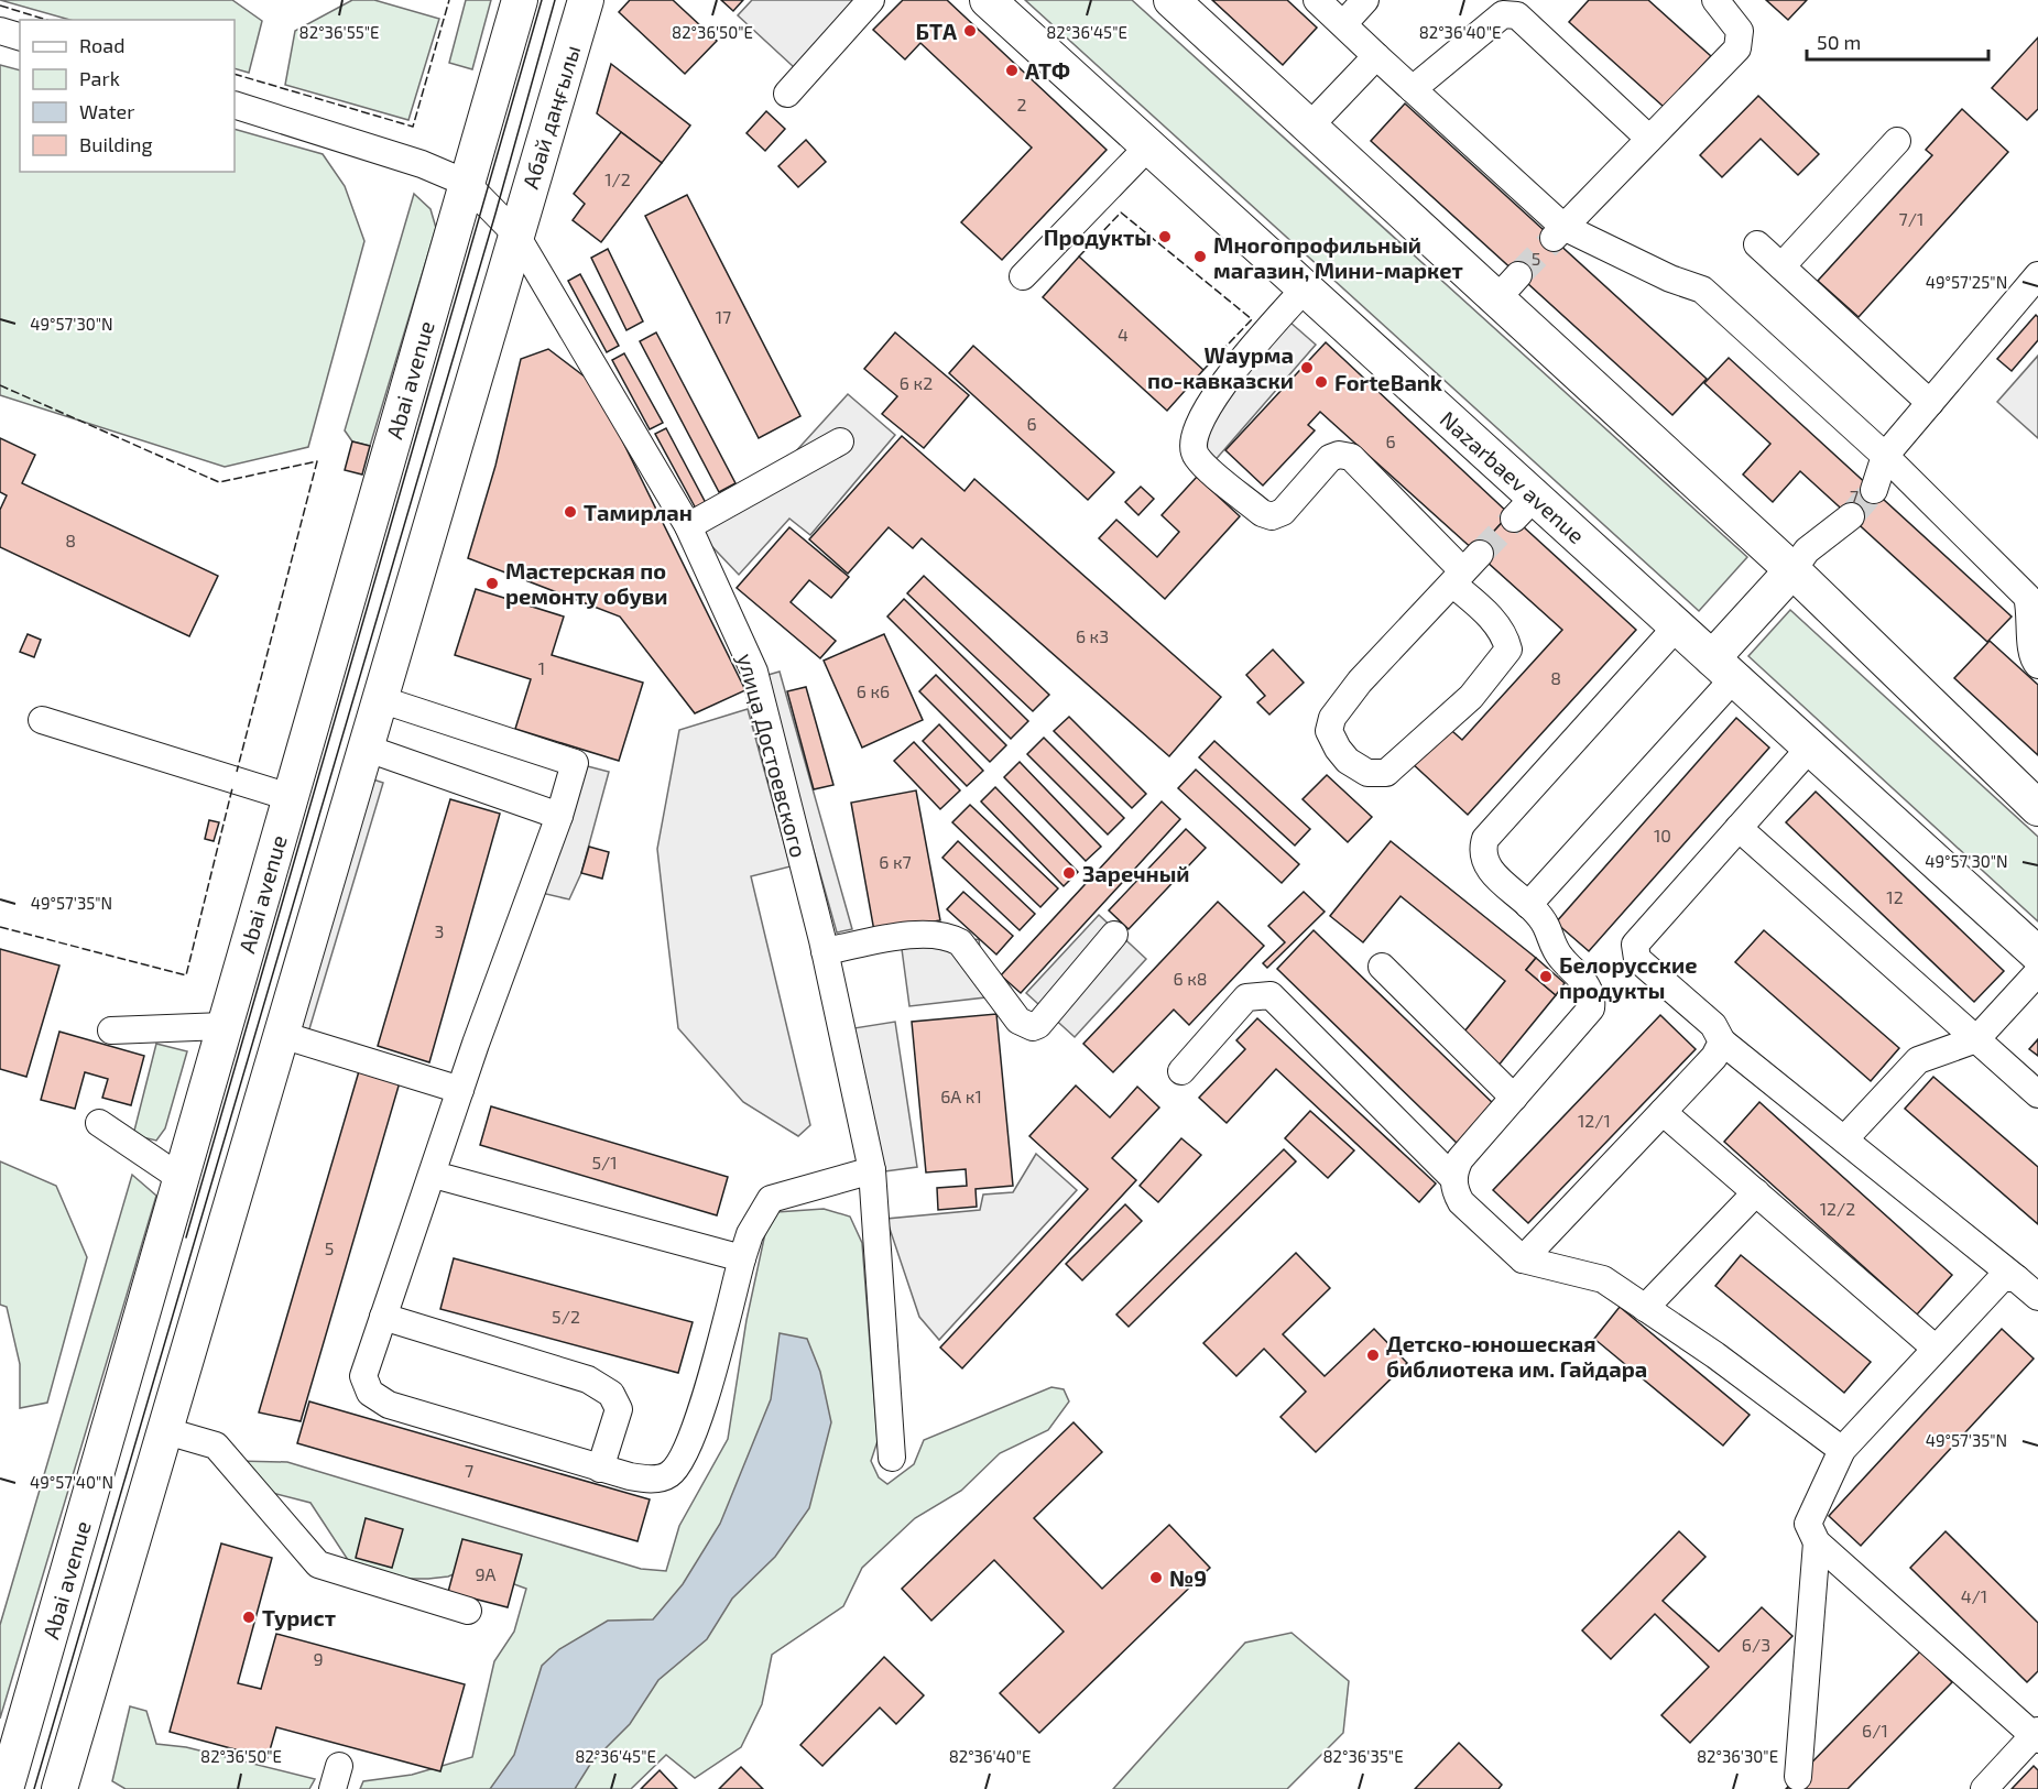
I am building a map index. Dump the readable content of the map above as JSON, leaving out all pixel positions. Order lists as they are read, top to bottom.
{
  "streets": {
    "main road": ["Абай даңғылы", "Abai avenue", "Nazarbaev avenue"],
    "street": ["улица Достоевского"]
  },
  "crossings": [
    ["Абай даңғылы", "улица Достоевского"],
    ["Abai avenue", "улица Достоевского"]
  ],
  "places": [
    "БТА",
    "АТФ",
    "Продукты",
    "Многопрофильный магазин, Мини-маркет",
    "Wаурма по-кавказски",
    "ForteBank",
    "Тамирлан",
    "Мастерская по ремонту обуви",
    "Заречный",
    "Белорусские продукты",
    "Детско-юношеская библиотека им. Гайдара",
    "№9",
    "Турист"
  ],
  "house_numbers": [
    "2",
    "1/2",
    "7/1",
    "5",
    "17",
    "4",
    "6 к2",
    "6",
    "6",
    "7",
    "8",
    "6 к3",
    "1",
    "8",
    "6 к6",
    "10",
    "6 к7",
    "12",
    "3",
    "6 к8",
    "6А к1",
    "12/1",
    "5/1",
    "12/2",
    "5",
    "5/2",
    "7",
    "9А",
    "4/1",
    "6/3",
    "9",
    "6/1"
  ],
  "legend": [
    "Road",
    "Park",
    "Water",
    "Building"
  ],
  "scale_bar": "50 m",
  "coordinates": [
    "82°36'55\"E",
    "82°36'50\"E",
    "82°36'45\"E",
    "82°36'40\"E",
    "49°57'25\"N",
    "49°57'30\"N",
    "49°57'35\"N",
    "49°57'40\"N",
    "82°36'35\"E",
    "82°36'30\"E"
  ]
}
